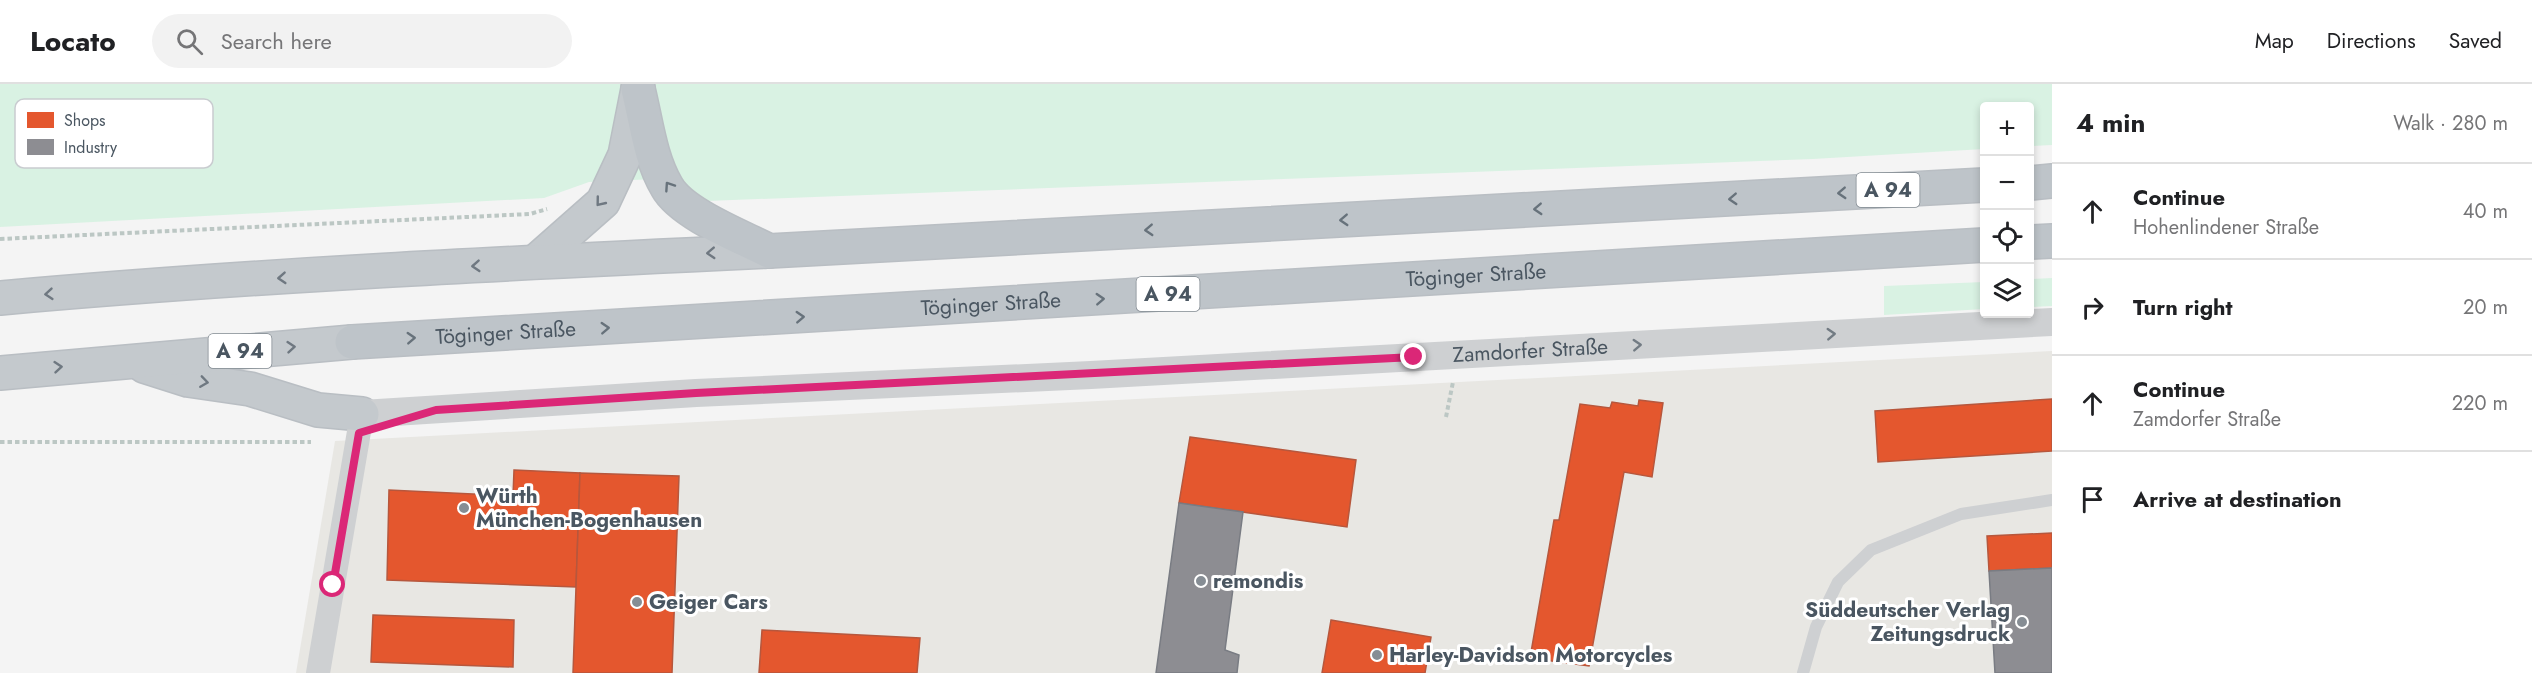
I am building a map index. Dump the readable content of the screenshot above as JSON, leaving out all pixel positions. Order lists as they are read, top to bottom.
{
  "streets": {
    "highway": ["A 94", "Töginger Straße"],
    "street": ["Zamdorfer Straße"]
  },
  "one_way": ["Zamdorfer Straße"],
  "places": [
    "Würth München-Bogenhausen",
    "remondis",
    "Geiger Cars",
    "Süddeutscher Verlag Zeitungsdruck",
    "Harley-Davidson Motorcycles"
  ],
  "legend": ["Shops", "Industry"],
  "page": {
    "header": "Locato",
    "search": "Search here",
    "nav": ["Map", "Directions", "Saved"],
    "heading": ["4 min", "Walk · 280 m"],
    "map_buttons": ["+", "−"],
    "list": [
      ["Continue", "Hohenlindener Straße", "40 m"],
      ["Turn right", "20 m"],
      ["Continue", "Zamdorfer Straße", "220 m"],
      "Arrive at destination"
    ]
  }
}
